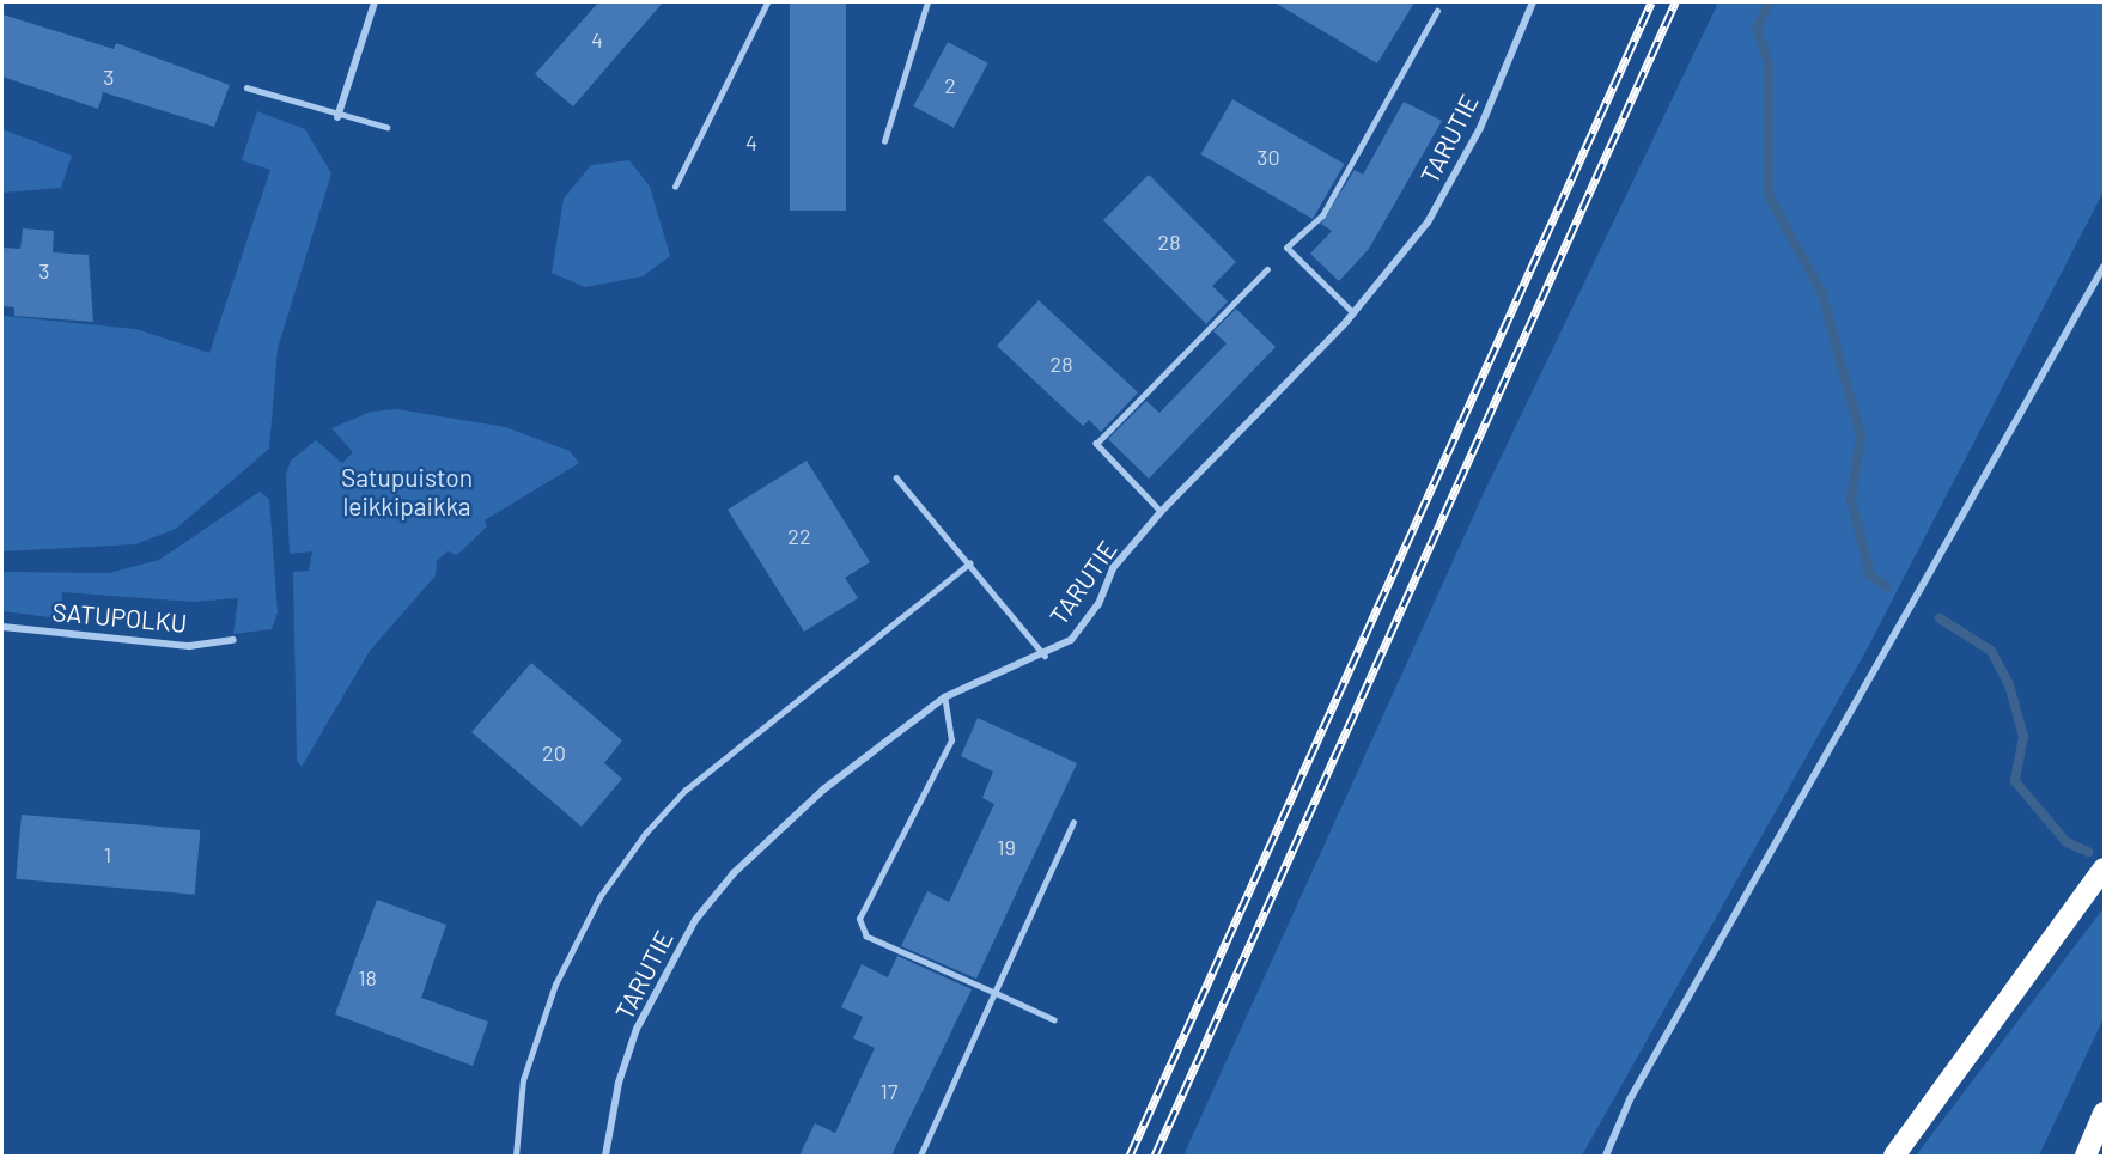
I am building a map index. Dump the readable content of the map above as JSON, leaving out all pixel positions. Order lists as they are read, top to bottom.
{
  "streets": {
    "street": ["TARUTIE", "SATUPOLKU"]
  },
  "parks": ["Satupuiston leikkipaikka"],
  "house_numbers": [
    "4",
    "3",
    "2",
    "4",
    "30",
    "28",
    "3",
    "28",
    "22",
    "20",
    "19",
    "1",
    "18",
    "17"
  ]
}
